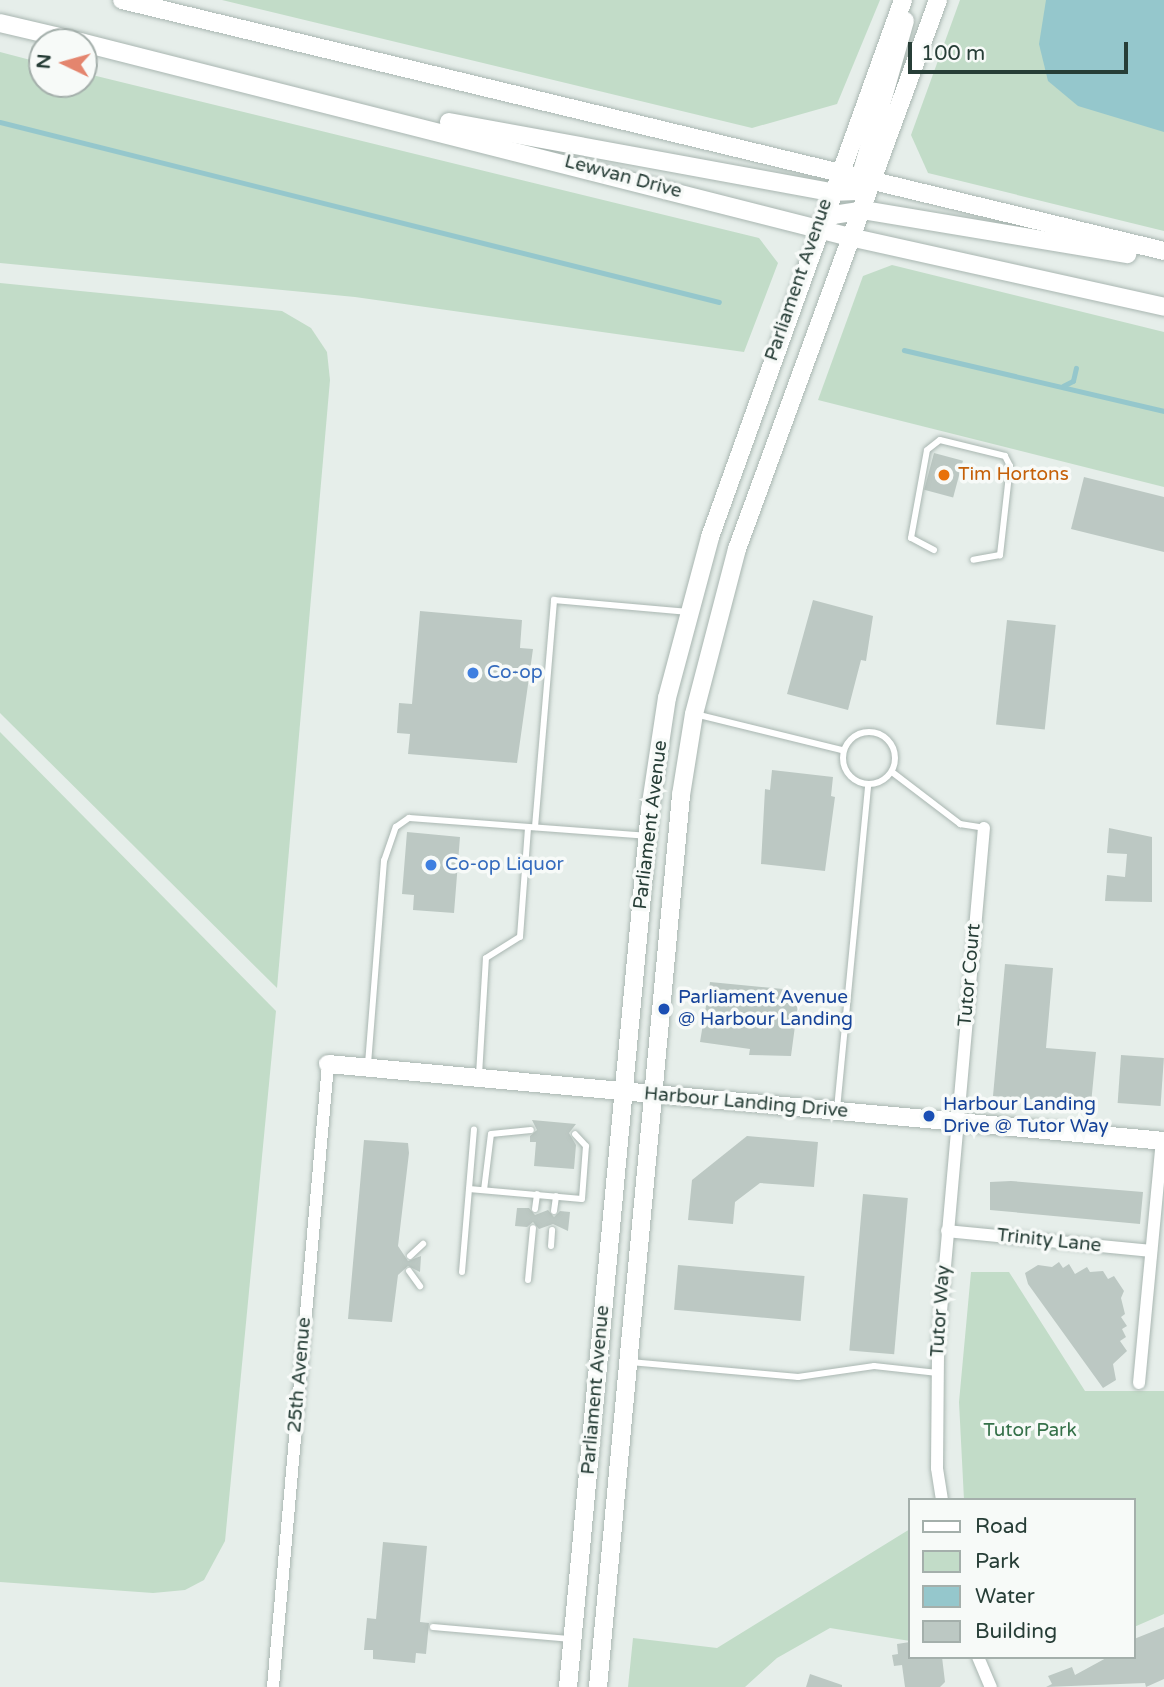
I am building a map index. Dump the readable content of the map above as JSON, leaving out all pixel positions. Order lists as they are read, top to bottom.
{
  "streets": {
    "main road": ["Lewvan Drive", "Parliament Avenue", "Harbour Landing Drive"],
    "street": [
      "Tutor Court",
      "Trinity Lane",
      "Tutor Way",
      "25th Avenue"
    ]
  },
  "crossings": [
    ["Lewvan Drive", "Parliament Avenue"],
    ["Parliament Avenue", "Harbour Landing Drive"],
    ["Tutor Court", "Harbour Landing Drive"],
    ["Tutor Court", "Tutor Way"],
    ["Harbour Landing Drive", "Tutor Way"],
    ["Harbour Landing Drive", "25th Avenue"],
    ["Trinity Lane", "Tutor Way"]
  ],
  "parks": ["Tutor Park"],
  "places": [
    "Tim Hortons",
    "Co-op",
    "Co-op Liquor",
    "Parliament Avenue @ Harbour Landing",
    "Harbour Landing Drive @ Tutor Way"
  ],
  "legend": [
    "Road",
    "Park",
    "Water",
    "Building"
  ],
  "scale_bar": "100 m",
  "north": "left"
}
